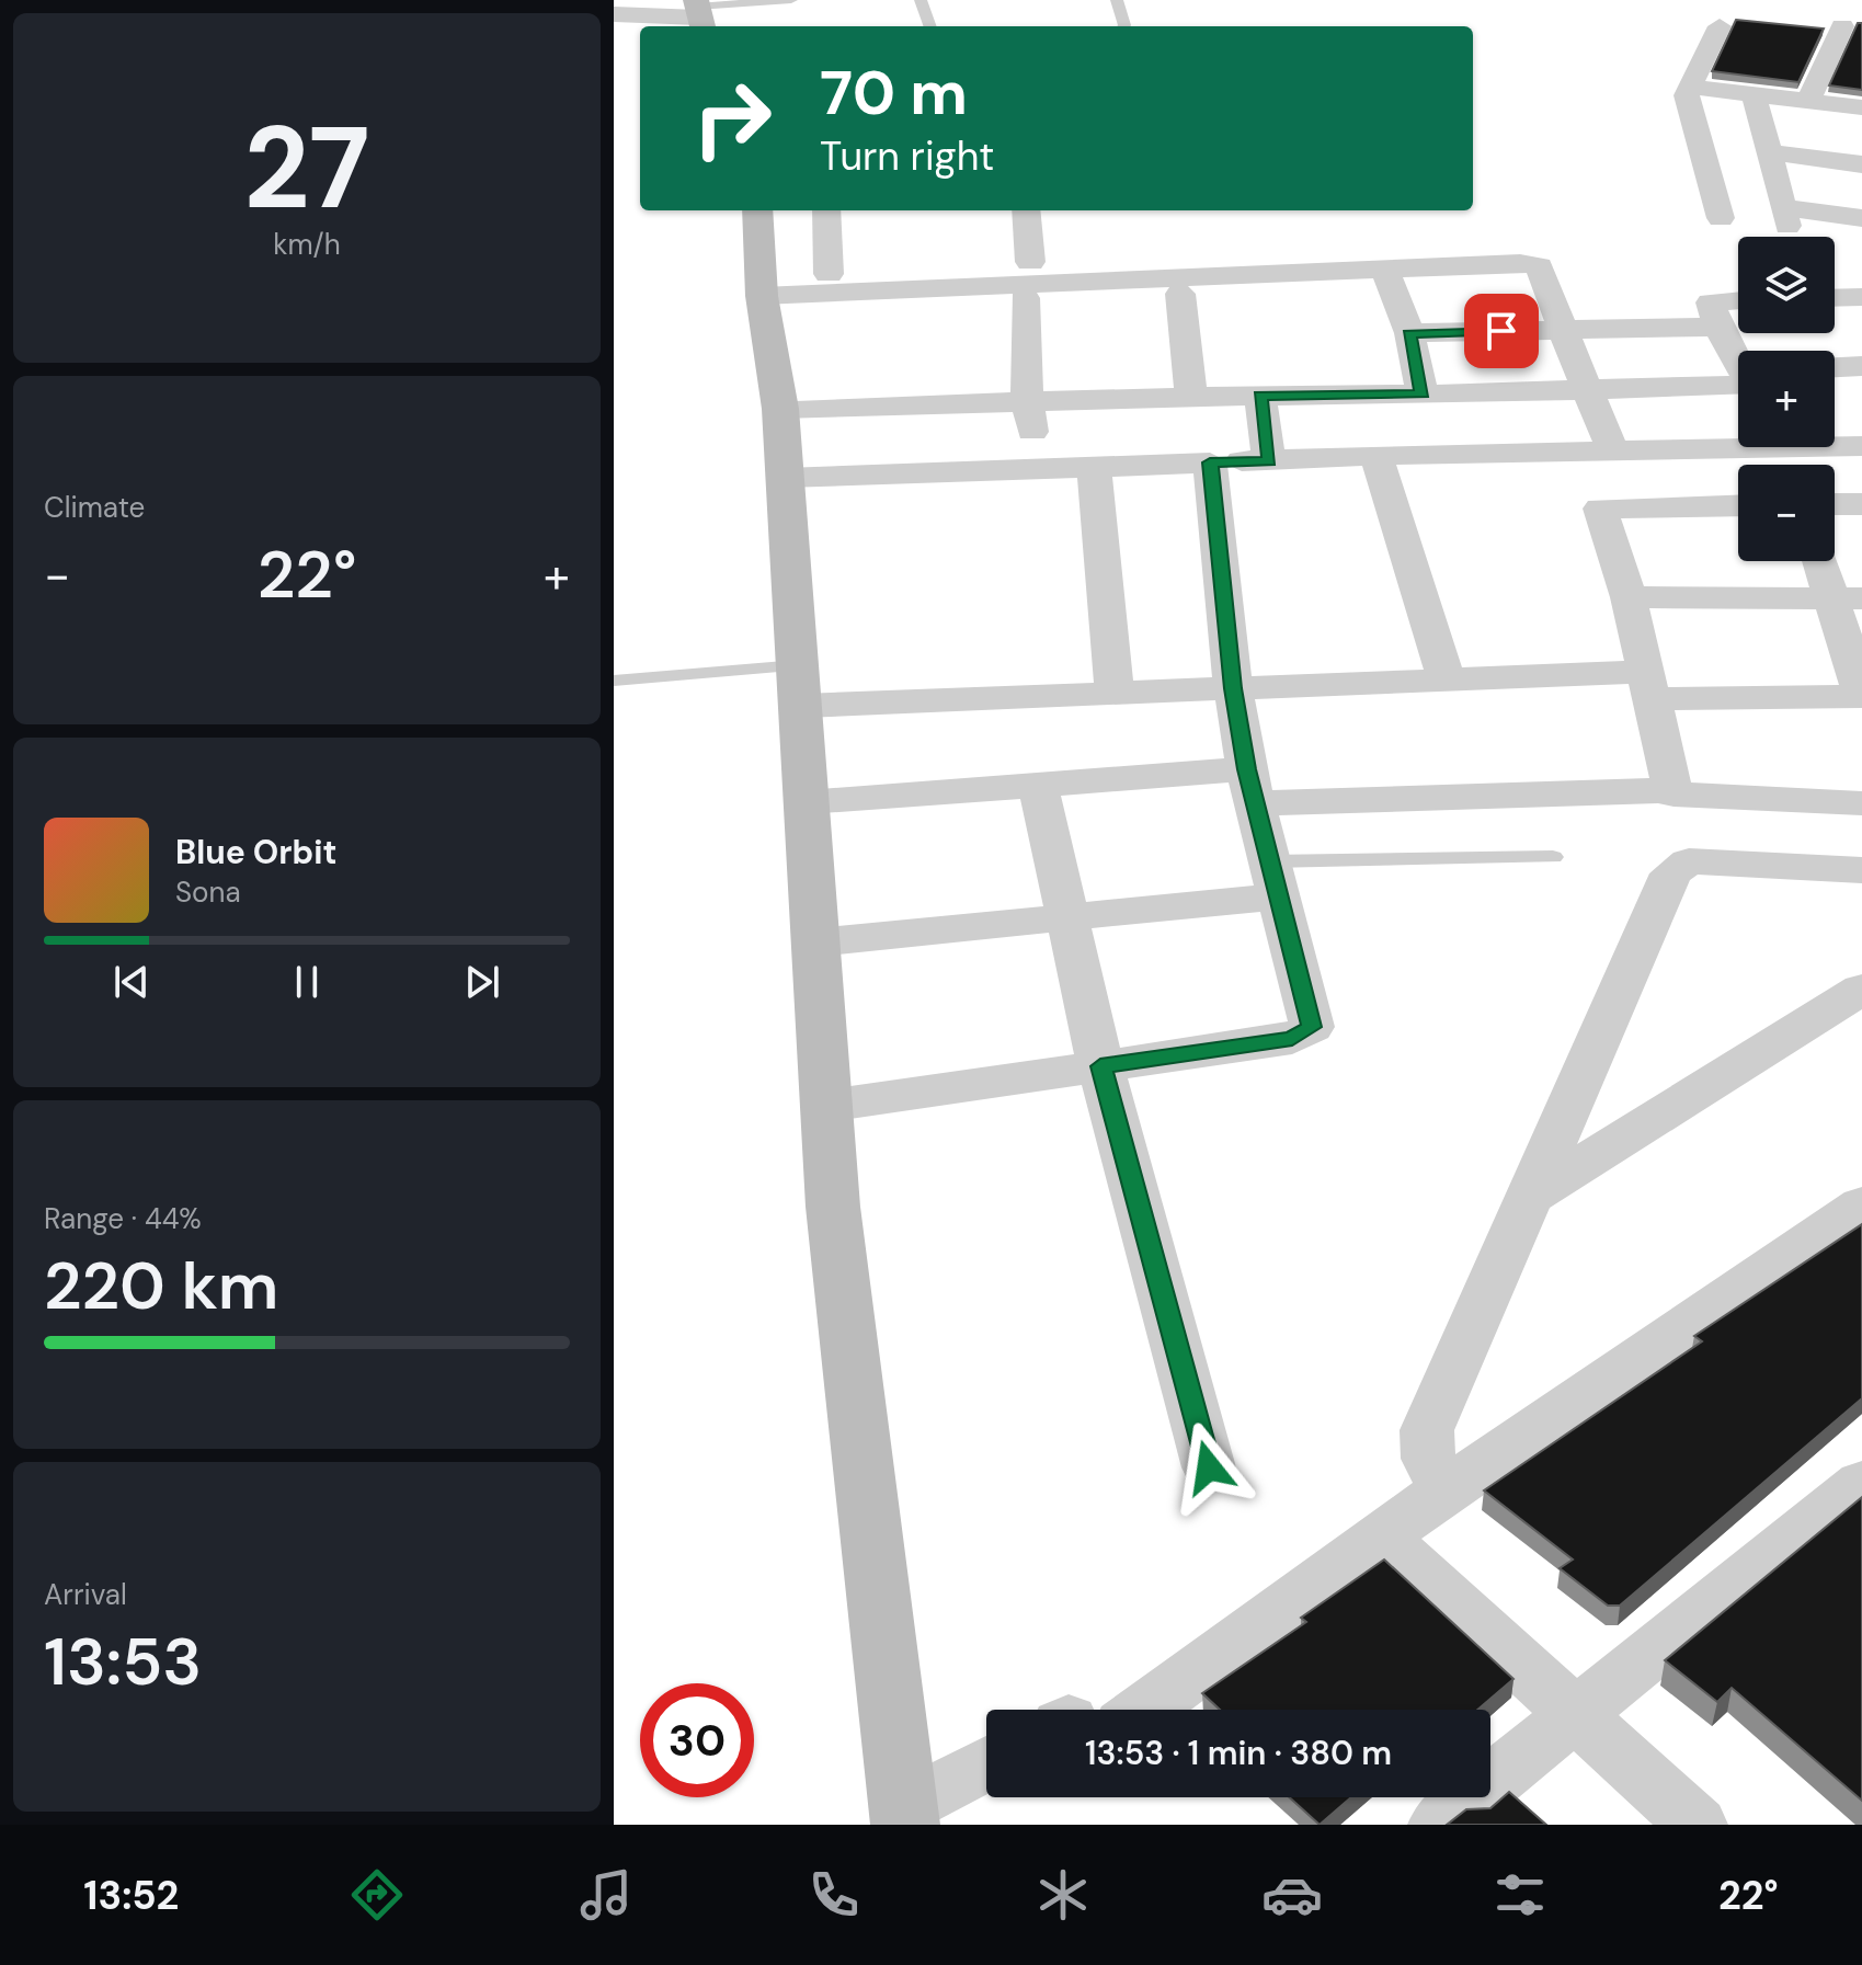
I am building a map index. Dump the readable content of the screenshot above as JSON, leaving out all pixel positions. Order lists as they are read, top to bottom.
{
  "page": {
    "tile": [
      ["27", "km/h"],
      "Climate",
      ["Range · 44%", "220 km"],
      ["Arrival", "13:53"]
    ],
    "turn": ["70 m", "Turn right"],
    "map_buttons": ["+", "−"],
    "heat": ["−", "22°", "+"],
    "song": ["Blue Orbit", "Sona"],
    "limit": "30",
    "trip": "13:53 · 1 min · 380 m",
    "tabs": ["13:52", "22°"]
  }
}
